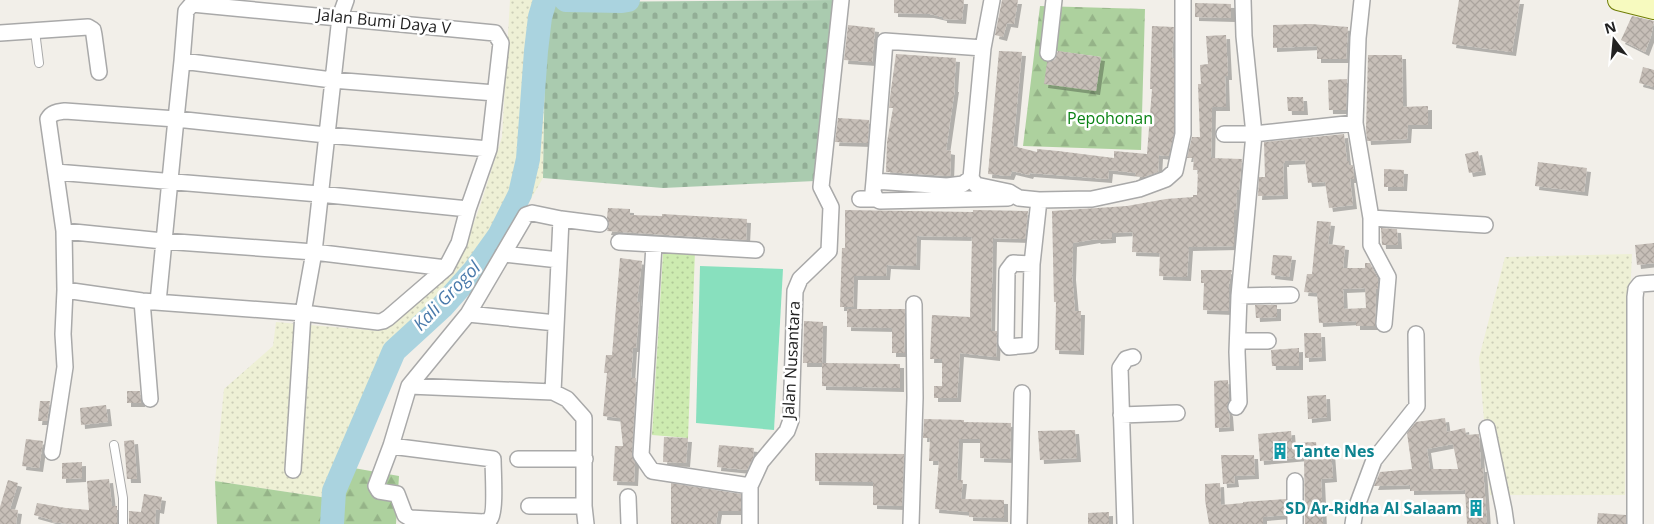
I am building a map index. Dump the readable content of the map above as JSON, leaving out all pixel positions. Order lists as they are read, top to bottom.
{
  "streets": {
    "street": ["Jalan Bumi Daya V", "Jalan Nusantara"]
  },
  "water": ["Kali Grogol"],
  "parks": ["Pepohonan"],
  "places": {
    "building": ["Tante Nes", "SD Ar-Ridha Al Salaam"]
  },
  "north": "top"
}
